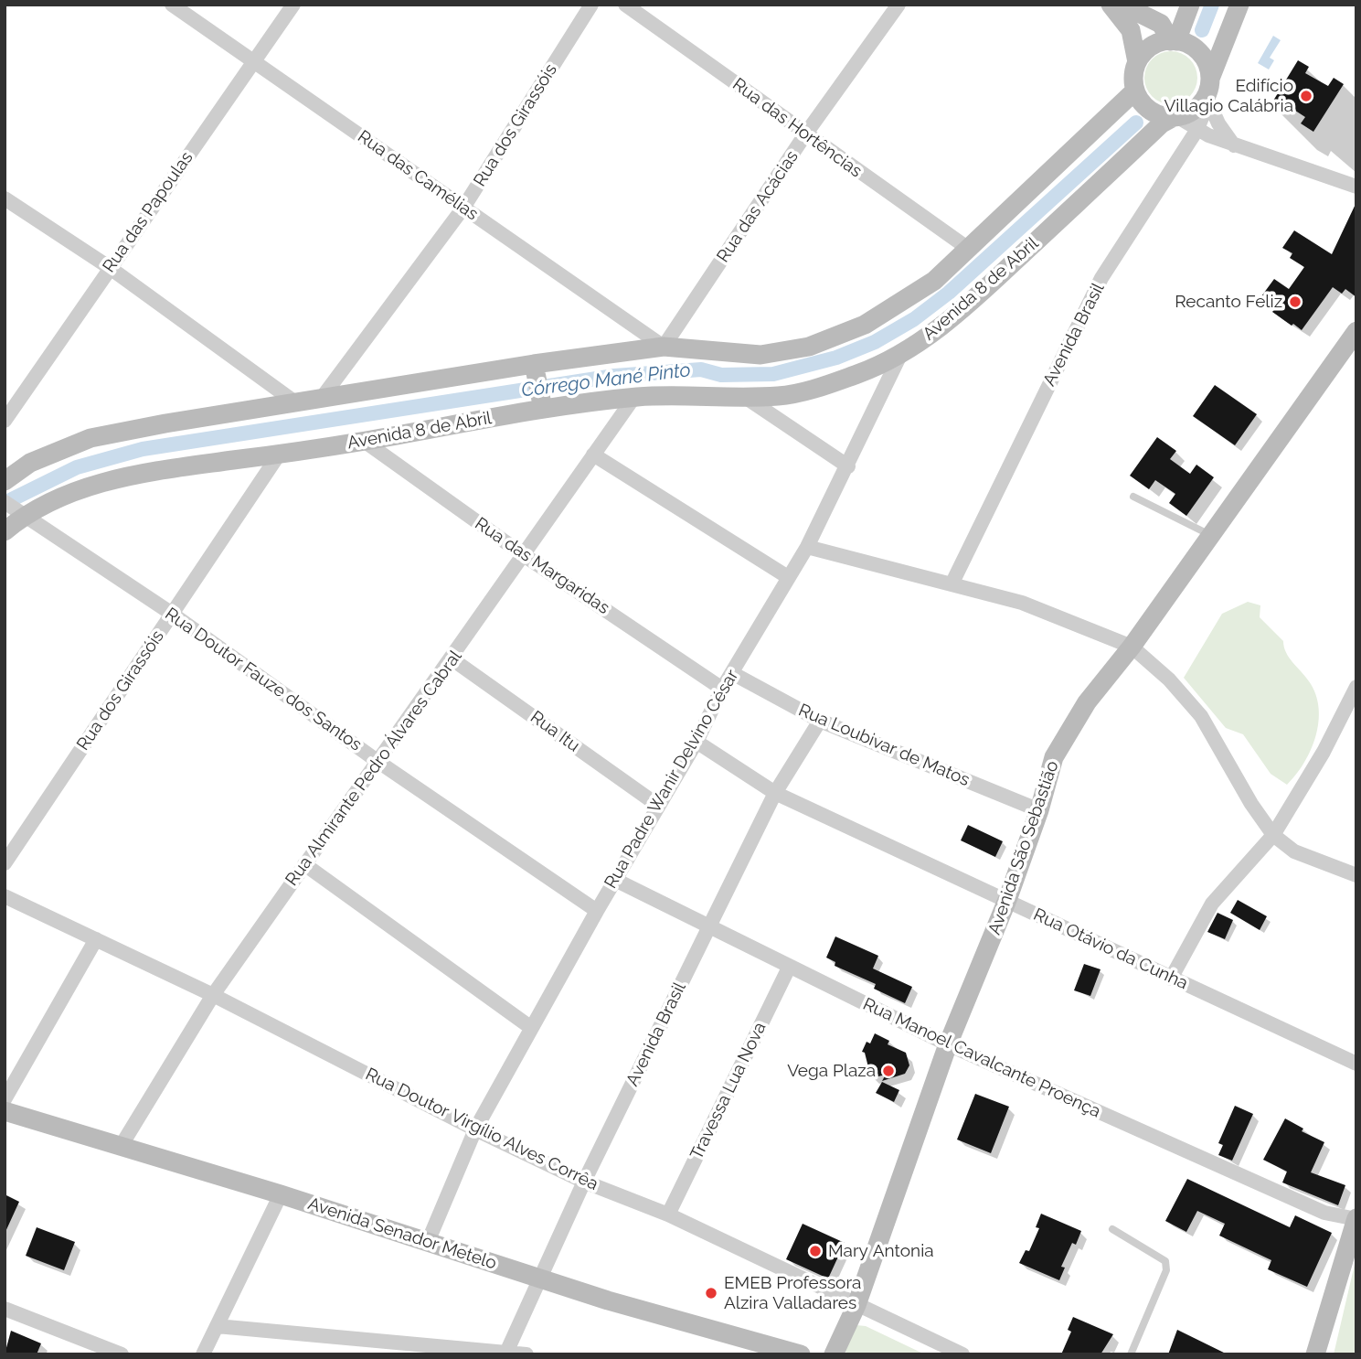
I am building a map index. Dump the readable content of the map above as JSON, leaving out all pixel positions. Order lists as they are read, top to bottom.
{
  "streets": {
    "main road": ["Avenida 8 de Abril", "Avenida São Sebastião", "Avenida Senador Metelo"],
    "street": [
      "Rua dos Girassóis",
      "Rua das Hortências",
      "Rua das Camélias",
      "Rua das Acácias",
      "Rua das Papoulas",
      "Avenida Brasil",
      "Rua das Margaridas",
      "Rua Doutor Fauze dos Santos",
      "Rua Itu",
      "Rua Loubivar de Matos",
      "Rua Almirante Pedro Álvares Cabral",
      "Rua Padre Wanir Delvino César",
      "Rua Otávio da Cunha",
      "Rua Manoel Cavalcante Proença",
      "Travessa Lua Nova",
      "Rua Doutor Virgílio Alves Corrêa"
    ]
  },
  "crossings": [
    ["Rua dos Girassóis", "Rua das Camélias"],
    ["Rua dos Girassóis", "Avenida 8 de Abril"],
    ["Rua dos Girassóis", "Rua Doutor Fauze dos Santos"],
    ["Rua das Hortências", "Rua das Acácias"],
    ["Rua das Hortências", "Avenida 8 de Abril"],
    ["Rua das Camélias", "Rua das Acácias"],
    ["Rua das Camélias", "Rua das Papoulas"],
    ["Rua das Camélias", "Avenida 8 de Abril"],
    ["Rua das Acácias", "Avenida 8 de Abril"],
    ["Avenida 8 de Abril", "Avenida Brasil"],
    ["Avenida 8 de Abril", "Rua das Margaridas"],
    ["Avenida 8 de Abril", "Rua Doutor Fauze dos Santos"],
    ["Avenida 8 de Abril", "Rua Almirante Pedro Álvares Cabral"],
    ["Avenida 8 de Abril", "Rua Padre Wanir Delvino César"],
    ["Avenida Brasil", "Rua Loubivar de Matos"],
    ["Avenida Brasil", "Rua Otávio da Cunha"],
    ["Avenida Brasil", "Rua Manoel Cavalcante Proença"],
    ["Avenida Brasil", "Rua Doutor Virgílio Alves Corrêa"],
    ["Avenida Brasil", "Avenida Senador Metelo"],
    ["Rua das Margaridas", "Rua Almirante Pedro Álvares Cabral"],
    ["Rua das Margaridas", "Rua Padre Wanir Delvino César"],
    ["Rua Doutor Fauze dos Santos", "Rua Almirante Pedro Álvares Cabral"],
    ["Rua Doutor Fauze dos Santos", "Rua Padre Wanir Delvino César"],
    ["Rua Itu", "Rua Almirante Pedro Álvares Cabral"],
    ["Rua Itu", "Rua Padre Wanir Delvino César"],
    ["Rua Loubivar de Matos", "Rua Padre Wanir Delvino César"],
    ["Rua Loubivar de Matos", "Avenida São Sebastião"],
    ["Rua Almirante Pedro Álvares Cabral", "Rua Doutor Virgílio Alves Corrêa"],
    ["Rua Almirante Pedro Álvares Cabral", "Avenida Senador Metelo"],
    ["Rua Padre Wanir Delvino César", "Rua Otávio da Cunha"],
    ["Rua Padre Wanir Delvino César", "Rua Manoel Cavalcante Proença"],
    ["Rua Padre Wanir Delvino César", "Rua Doutor Virgílio Alves Corrêa"],
    ["Rua Padre Wanir Delvino César", "Avenida Senador Metelo"],
    ["Avenida São Sebastião", "Rua Otávio da Cunha"],
    ["Avenida São Sebastião", "Rua Manoel Cavalcante Proença"],
    ["Avenida São Sebastião", "Rua Doutor Virgílio Alves Corrêa"],
    ["Rua Manoel Cavalcante Proença", "Travessa Lua Nova"],
    ["Travessa Lua Nova", "Rua Doutor Virgílio Alves Corrêa"]
  ],
  "water": ["Córrego Mané Pinto"],
  "places": [
    "Edifício Villagio Calábria",
    "Recanto Feliz",
    "Vega Plaza",
    "Mary Antonia",
    "EMEB Professora Alzira Valladares"
  ]
}
